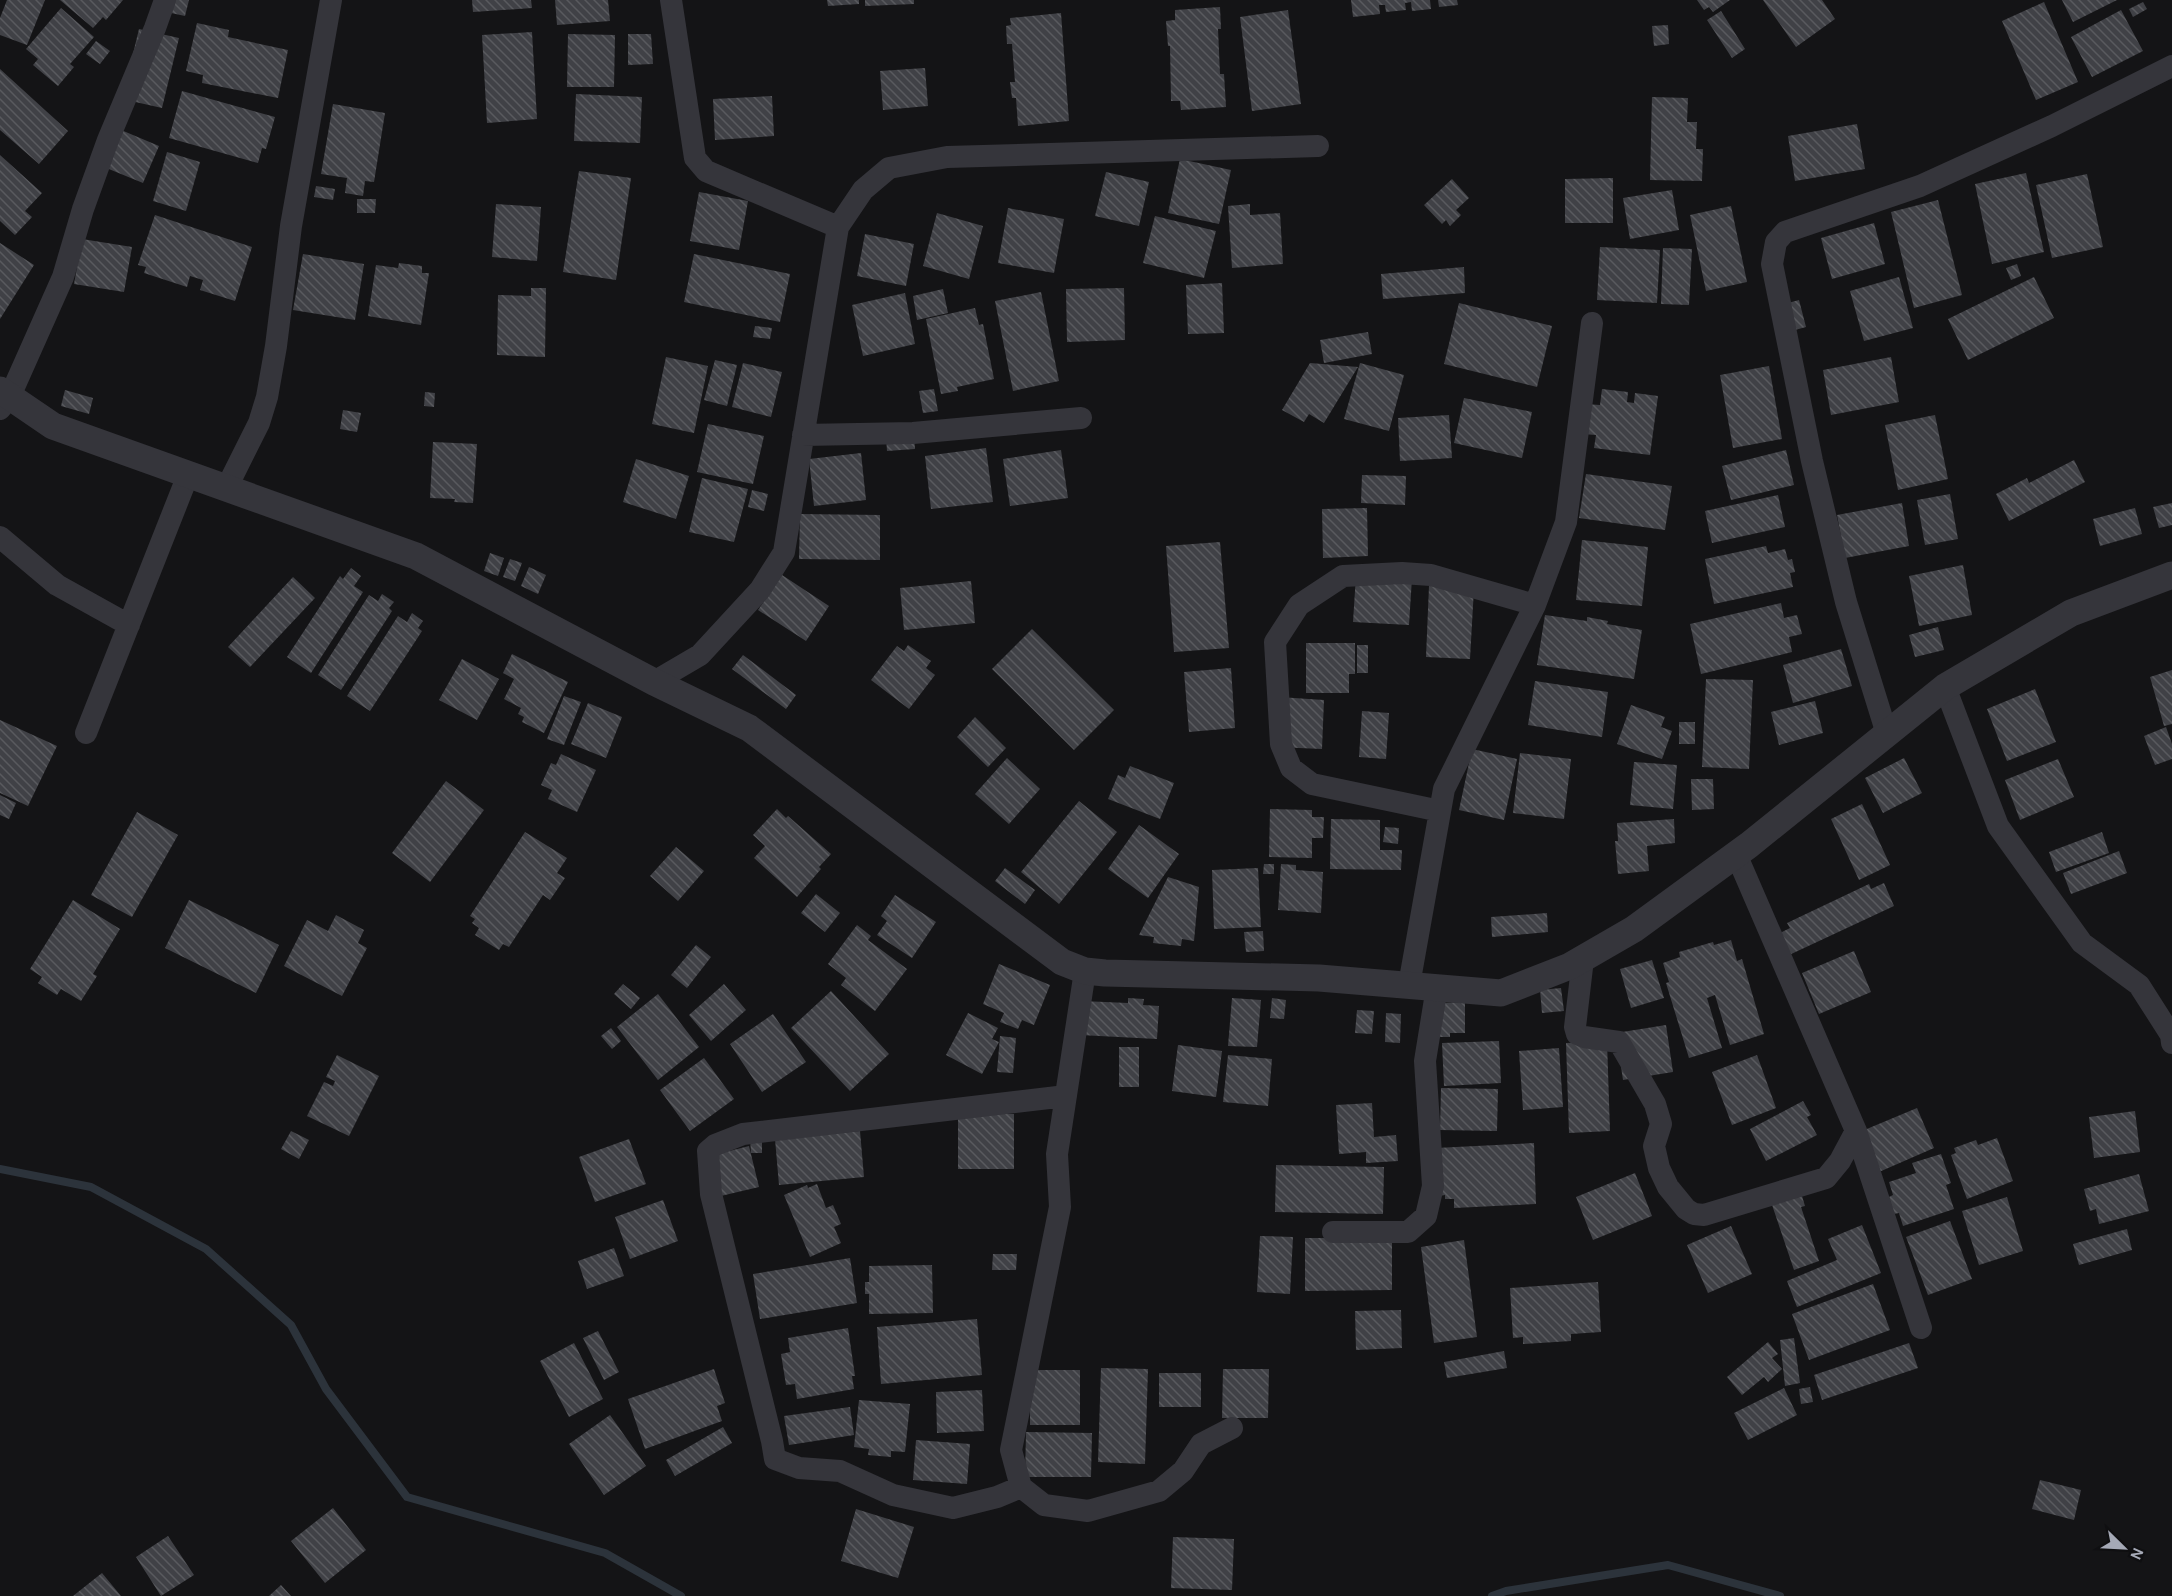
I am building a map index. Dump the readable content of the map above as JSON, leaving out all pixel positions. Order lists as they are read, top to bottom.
{
  "north": "bottom right"
}
